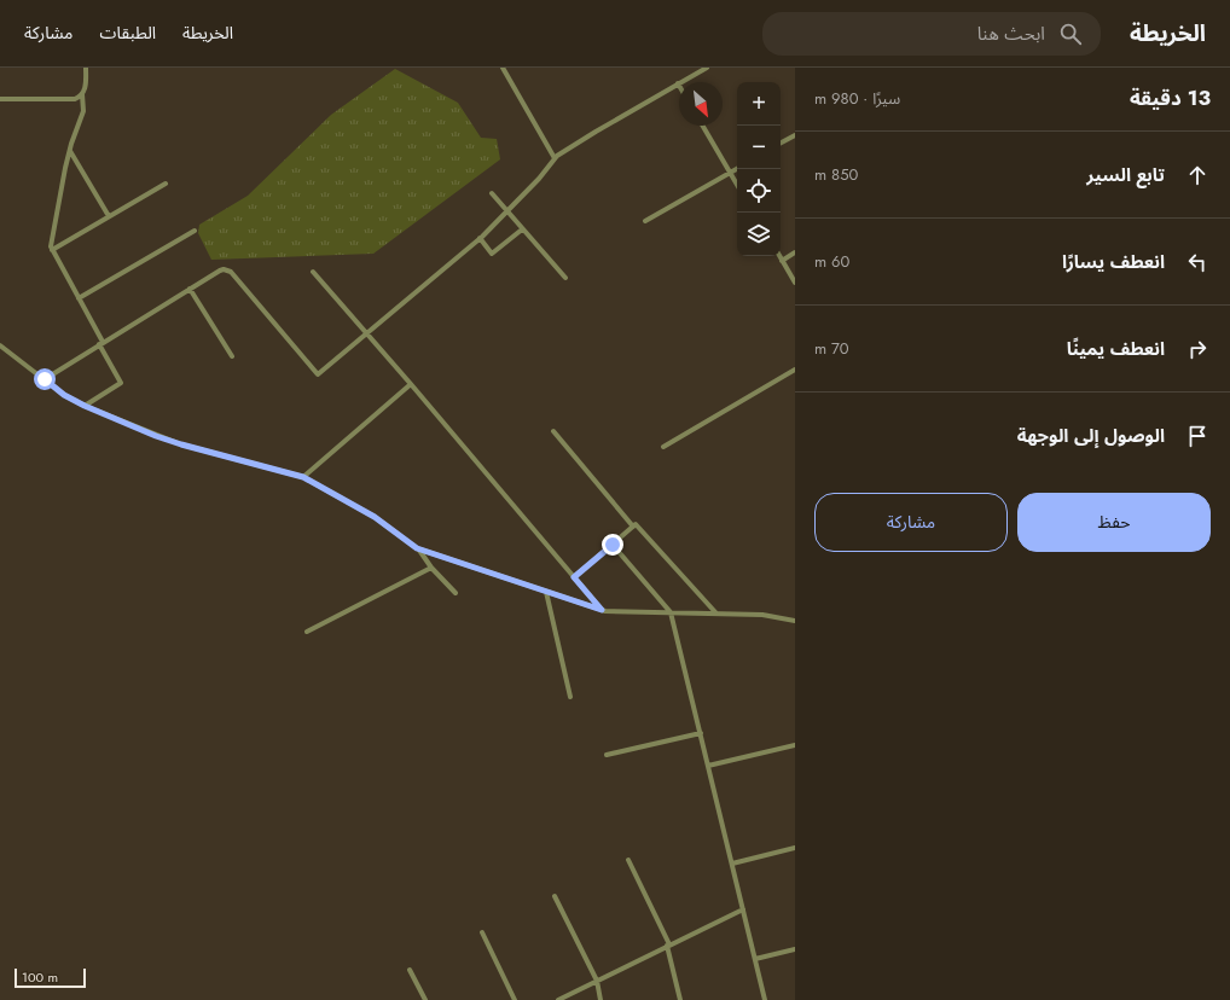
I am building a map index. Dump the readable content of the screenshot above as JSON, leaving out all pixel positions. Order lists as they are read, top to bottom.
{
  "scale_bar": "100 m",
  "north": "bottom right",
  "page": {
    "header": "الخريطة",
    "search": "ابحث هنا",
    "nav": ["الخريطة", "الطبقات", "مشاركة"],
    "heading": ["13 دقيقة", "سيرًا · 980 m"],
    "map_buttons": ["+", "−"],
    "list": [
      ["تابع السير", "850 m"],
      ["انعطف يسارًا", "60 m"],
      ["انعطف يمينًا", "70 m"],
      "الوصول إلى الوجهة"
    ],
    "buttons": ["حفظ", "مشاركة"],
    "scale": "100 m"
  }
}
